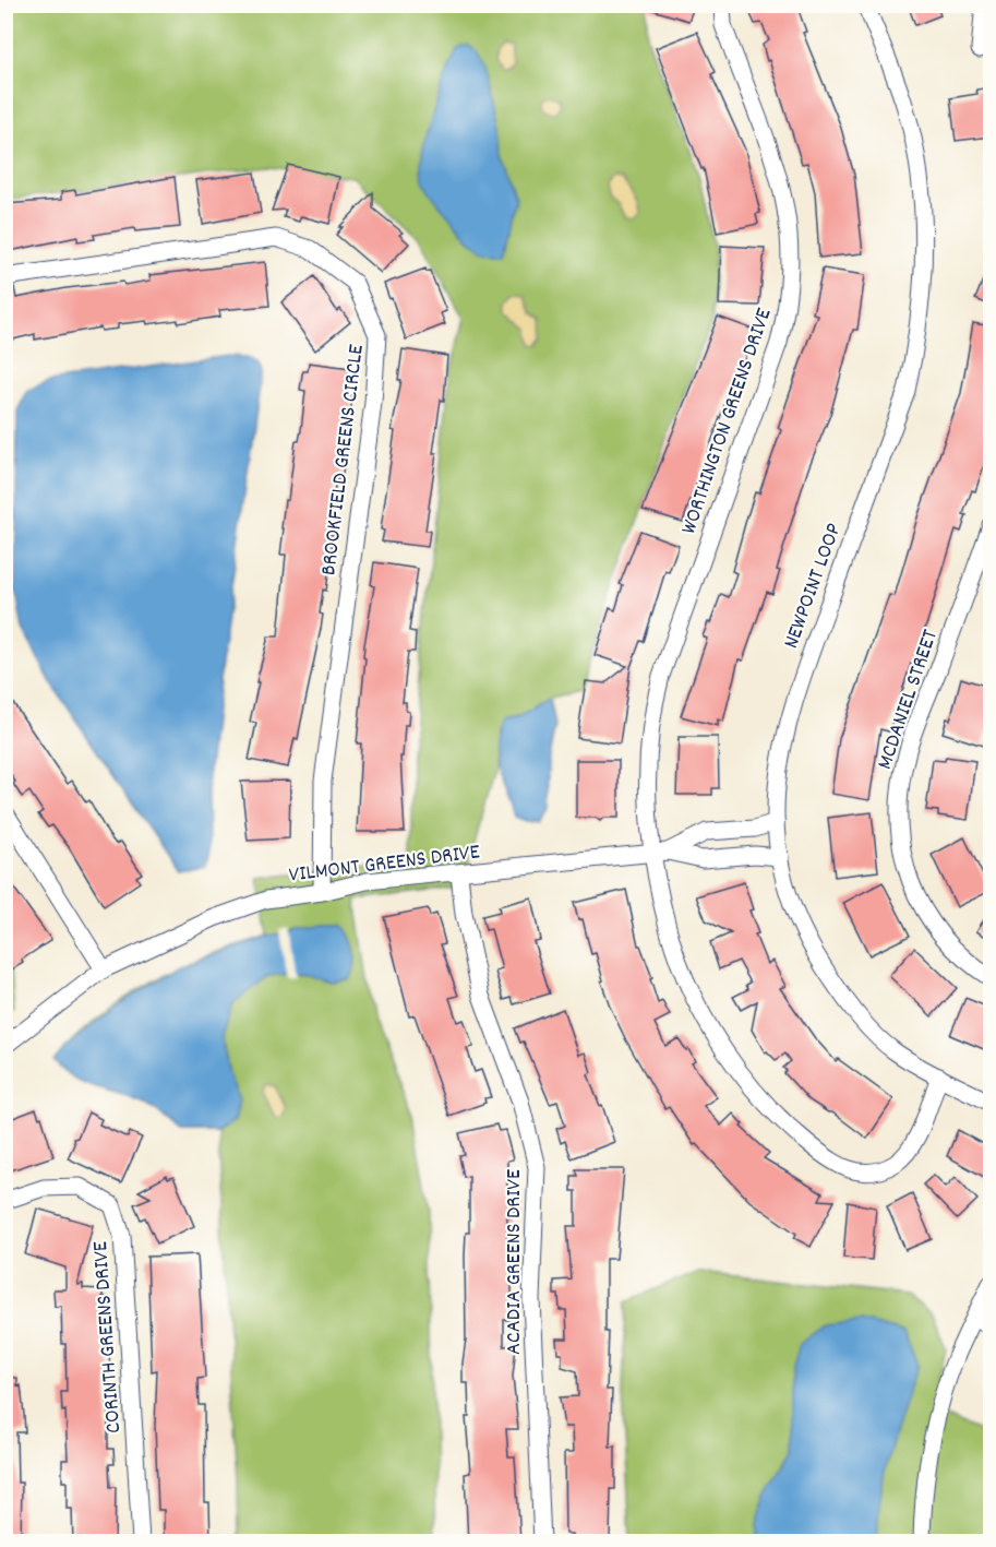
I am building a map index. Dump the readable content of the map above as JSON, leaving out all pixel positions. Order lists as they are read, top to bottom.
{
  "streets": {
    "street": [
      "WORTHINGTON GREENS DRIVE",
      "BROOKFIELD GREENS CIRCLE",
      "NEWPOINT LOOP",
      "MCDANIEL STREET",
      "VILMONT GREENS DRIVE",
      "ACADIA GREENS DRIVE",
      "CORINTH GREENS DRIVE"
    ]
  },
  "crossings": [
    ["WORTHINGTON GREENS DRIVE", "NEWPOINT LOOP"],
    ["WORTHINGTON GREENS DRIVE", "VILMONT GREENS DRIVE"],
    ["BROOKFIELD GREENS CIRCLE", "VILMONT GREENS DRIVE"],
    ["VILMONT GREENS DRIVE", "ACADIA GREENS DRIVE"]
  ]
}
